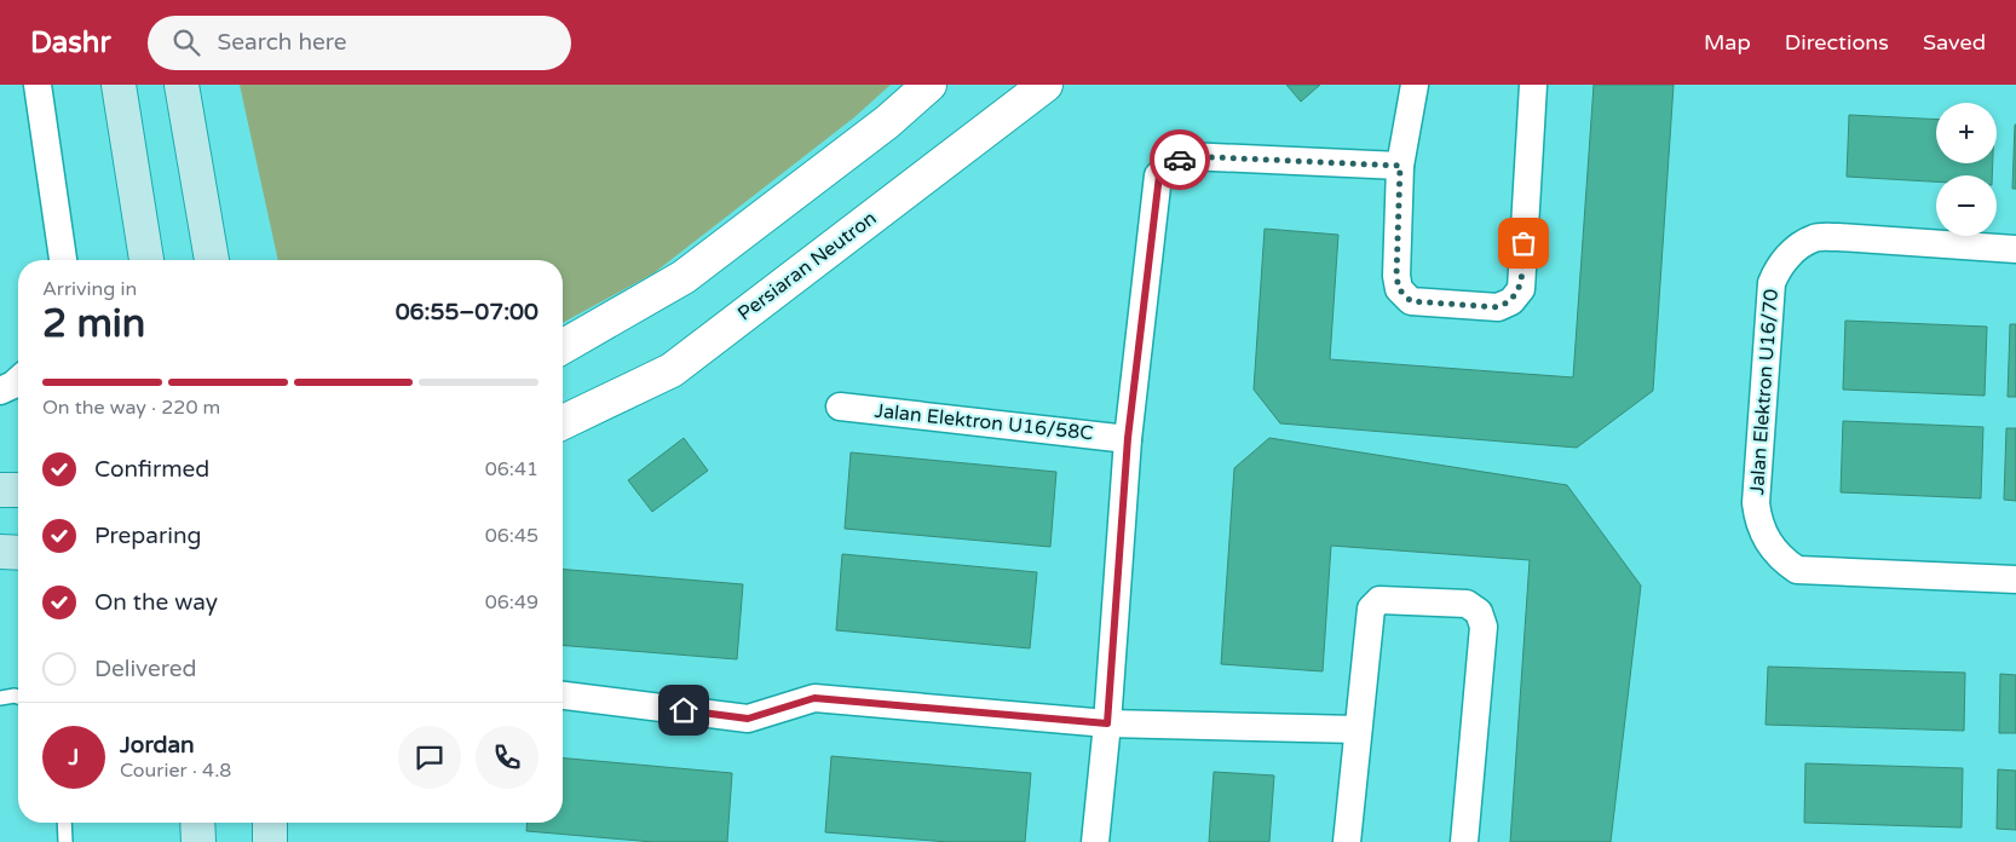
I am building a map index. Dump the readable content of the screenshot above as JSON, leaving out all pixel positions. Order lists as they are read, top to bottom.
{
  "streets": {
    "street": ["Persiaran Neutron", "Jalan Elektron U16/70", "Jalan Elektron U16/58C"]
  },
  "page": {
    "header": "Dashr",
    "search": "Search here",
    "nav": ["Map", "Directions", "Saved"],
    "map_buttons": ["+", "−"],
    "heading": ["2 min", "Arriving in", "06:55–07:00"],
    "panel": ["Jordan", "Courier · 4.8"],
    "bar": "On the way · 220 m",
    "list": [
      ["Confirmed", "06:41"],
      ["Preparing", "06:45"],
      ["On the way", "06:49"],
      "Delivered"
    ],
    "round": "J"
  }
}
